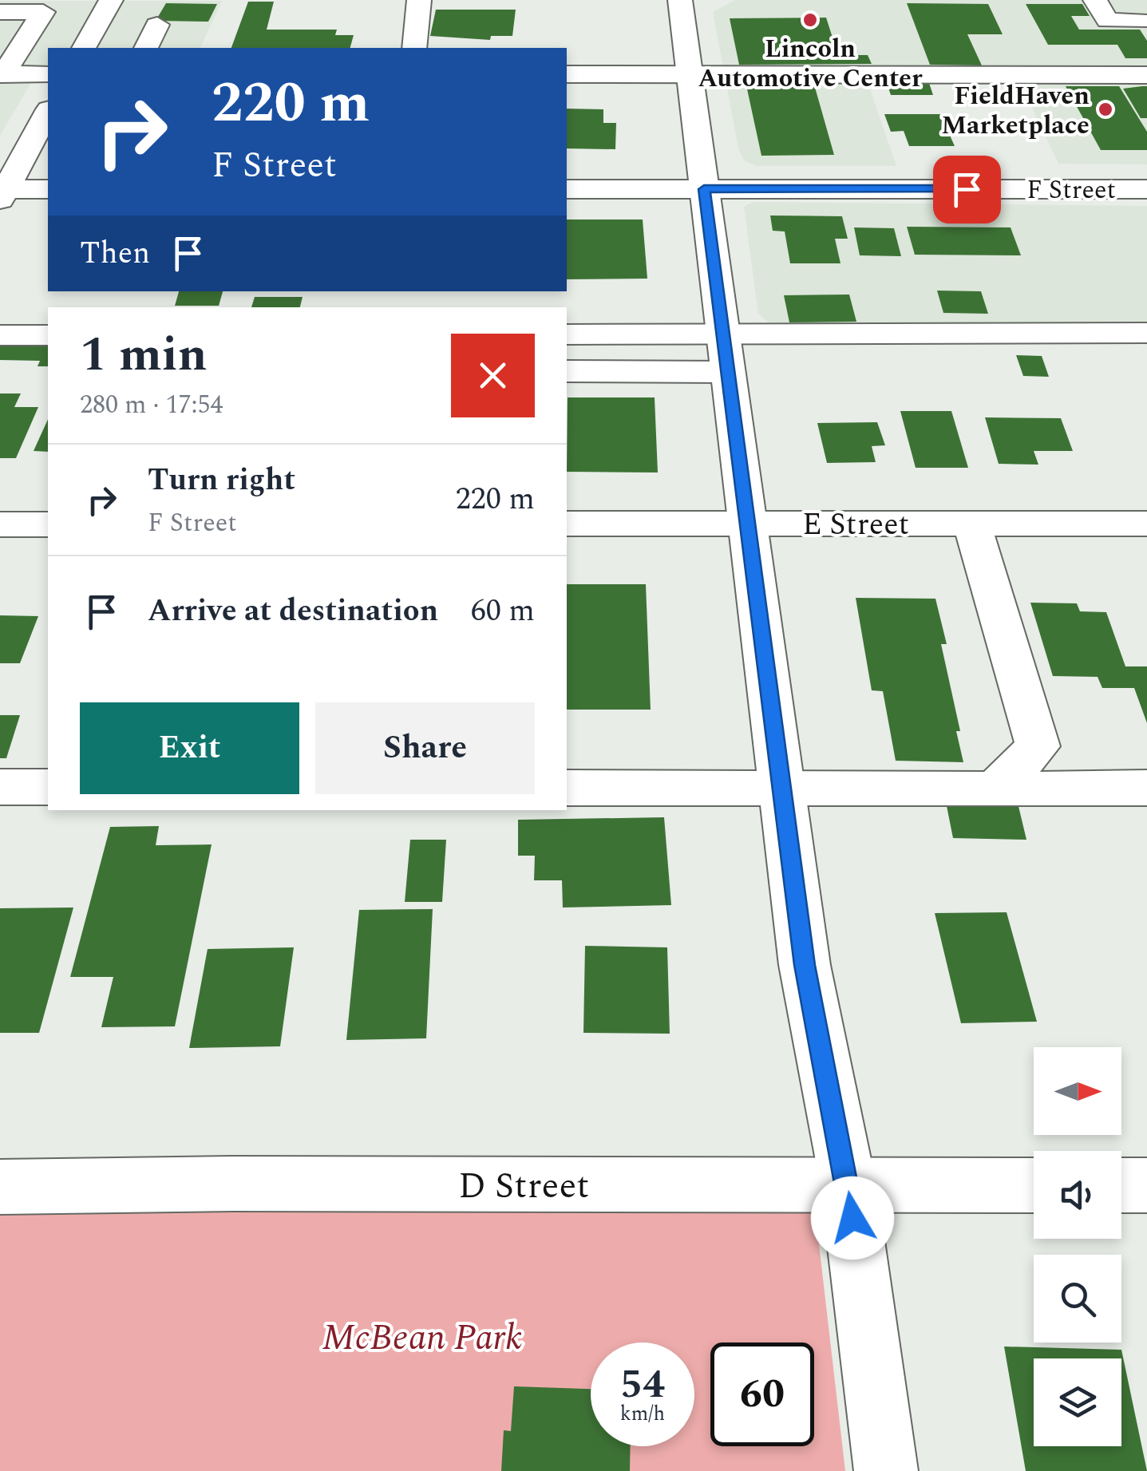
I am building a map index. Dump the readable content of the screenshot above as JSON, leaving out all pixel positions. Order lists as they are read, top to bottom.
{
  "streets": {
    "street": ["F Street", "E Street", "D Street"]
  },
  "parks": ["McBean Park"],
  "places": ["Lincoln Automotive Center", "FieldHaven Marketplace"],
  "north": "right",
  "page": {
    "turn": ["220 m", "F Street"],
    "then": "Then",
    "heading": ["1 min", "280 m · 17:54"],
    "list": [
      {
        "name": "Turn right",
        "note": "F Street",
        "value": "220 m"
      },
      {
        "name": "Arrive at destination",
        "value": "60 m"
      }
    ],
    "buttons": ["Exit", "Share"],
    "speed": "54 km/h",
    "limit": "60"
  }
}
